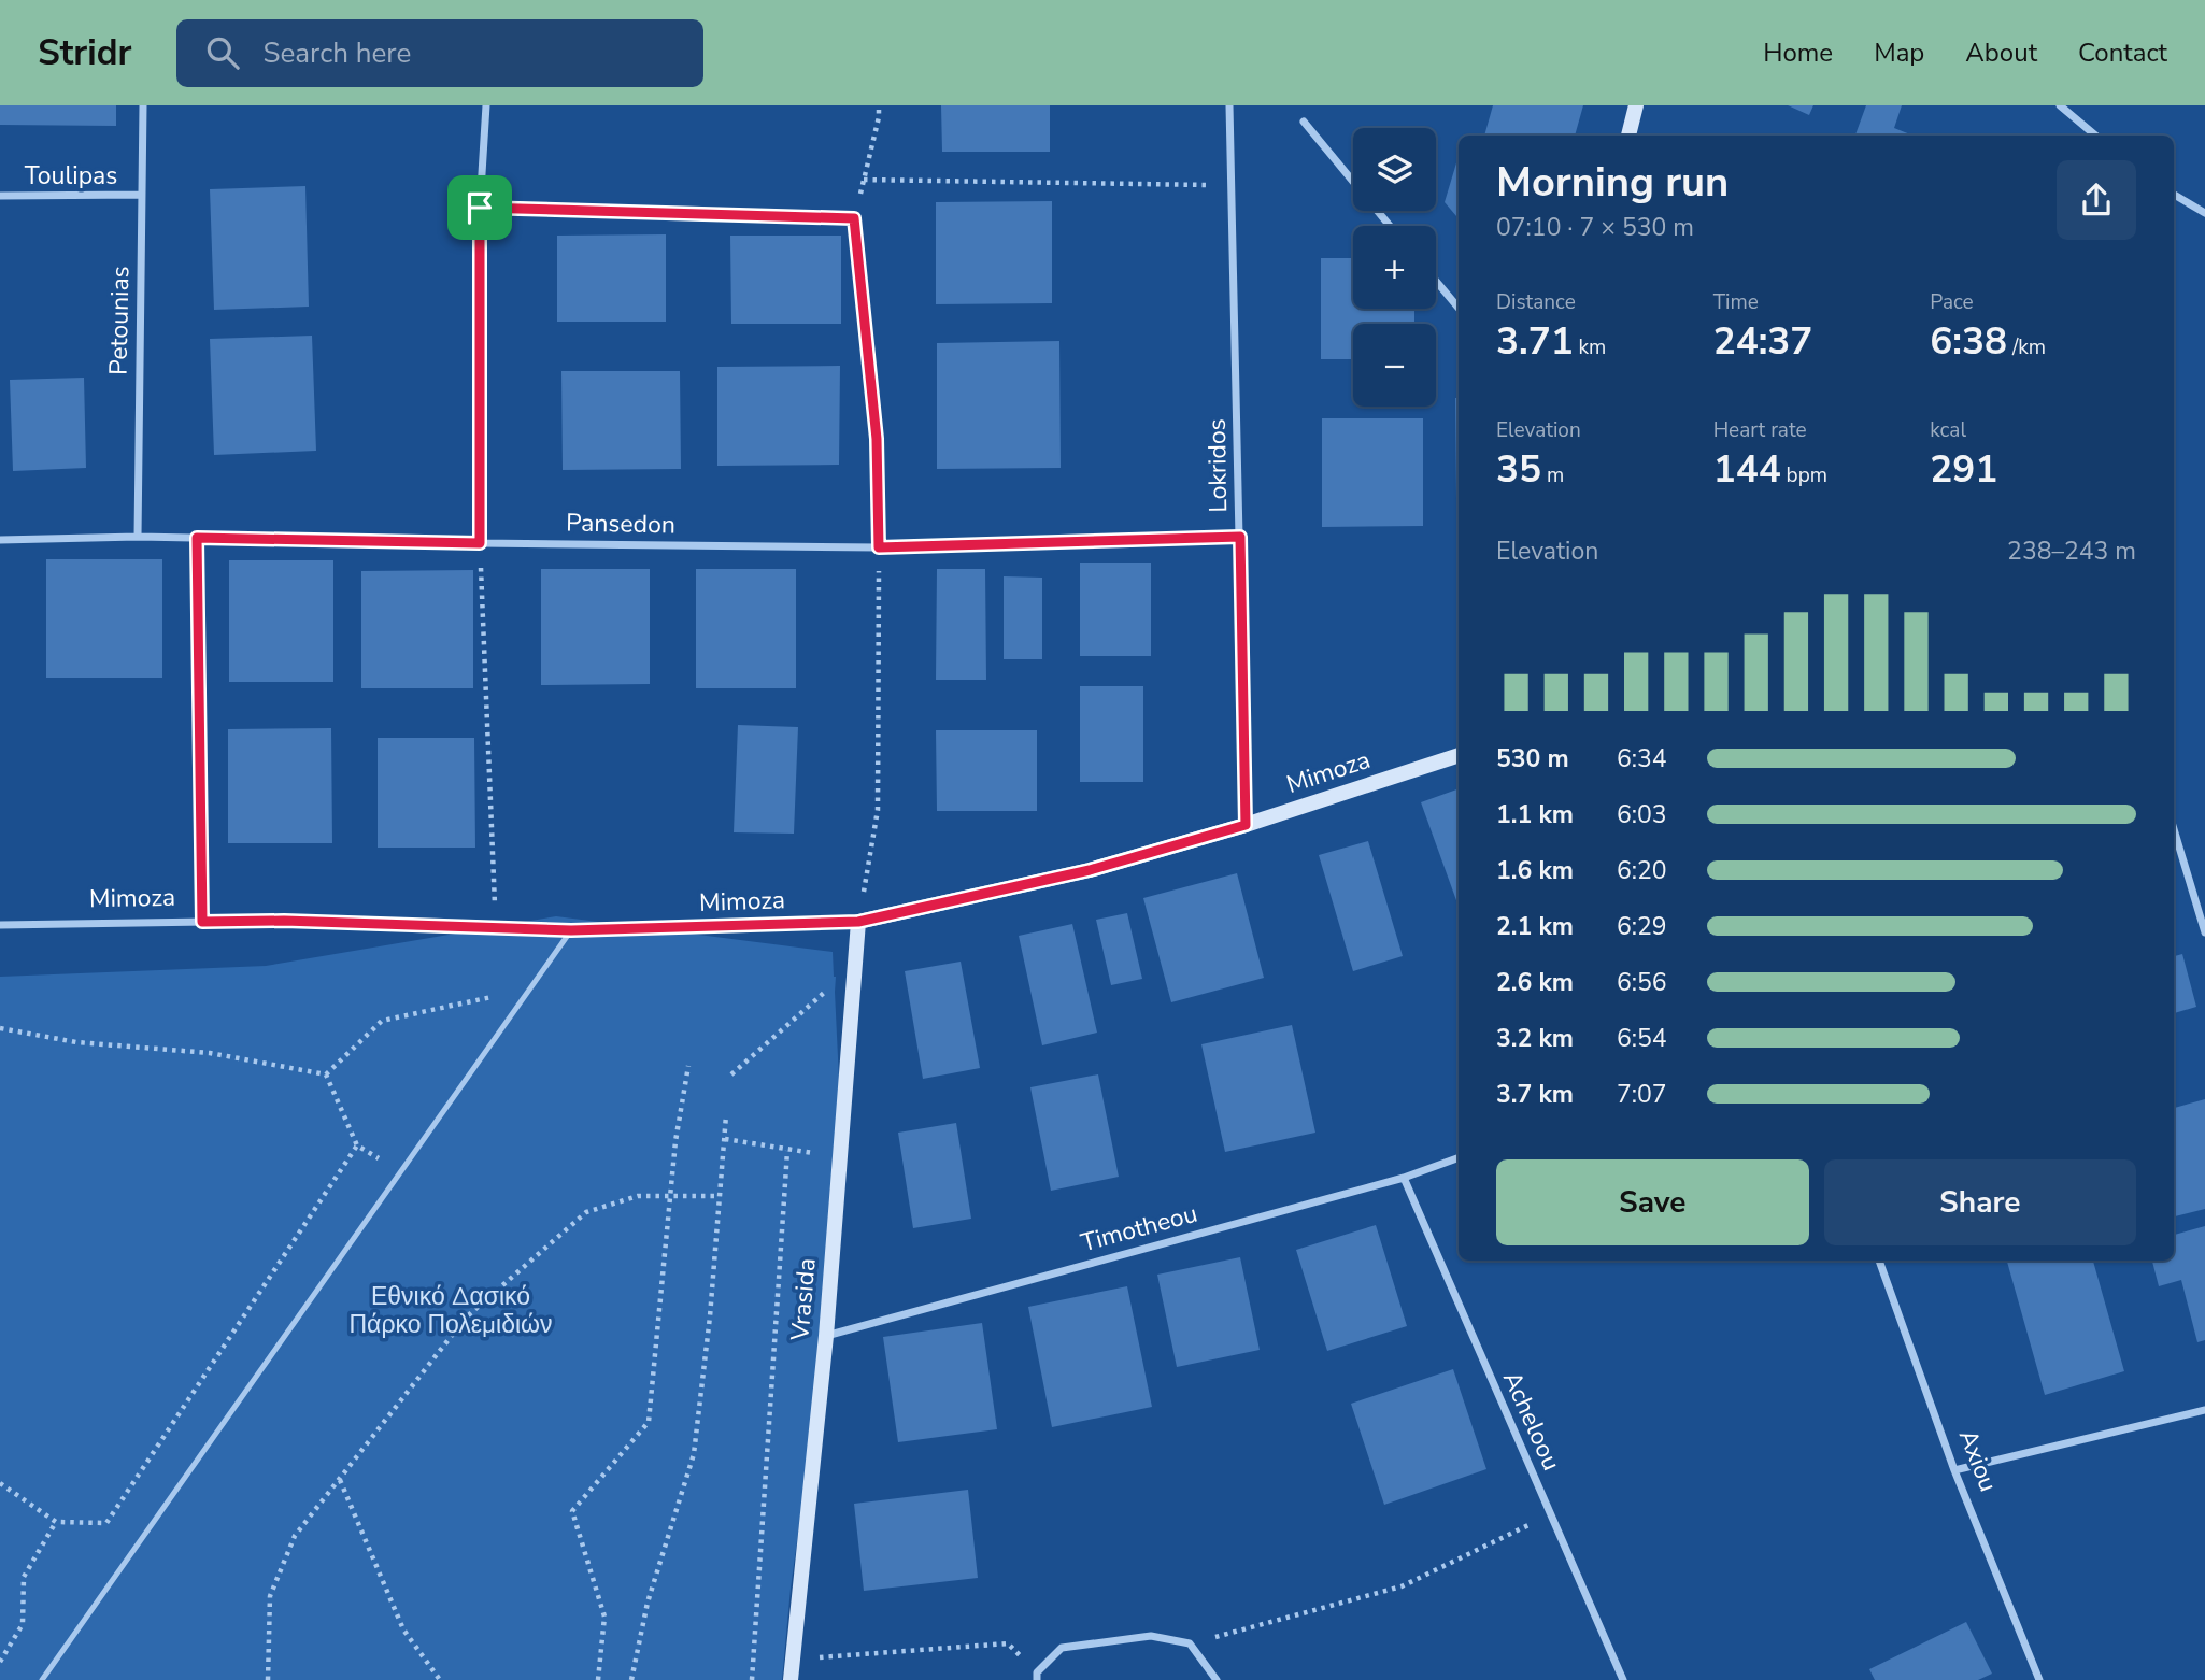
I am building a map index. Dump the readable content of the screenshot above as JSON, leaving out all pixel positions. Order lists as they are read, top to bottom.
{
  "streets": {
    "street": [
      "Toulipas",
      "Petounias",
      "Lokridos",
      "Pansedon",
      "Mimoza",
      "Timotheou",
      "Vrasida",
      "Acheloou",
      "Axiou"
    ]
  },
  "crossings": [
    ["Toulipas", "Petounias"],
    ["Petounias", "Pansedon"],
    ["Lokridos", "Pansedon"],
    ["Lokridos", "Mimoza"],
    ["Mimoza", "Vrasida"],
    ["Timotheou", "Vrasida"],
    ["Timotheou", "Acheloou"]
  ],
  "parks": ["Εθνικό Δασικό Πάρκο Πολεμιδιών"],
  "page": {
    "header": "Stridr",
    "search": "Search here",
    "nav": [
      "Home",
      "Map",
      "About",
      "Contact"
    ],
    "map_buttons": ["+", "−"],
    "heading": ["Morning run", "07:10 · 7 × 530 m"],
    "stats": [
      ["Distance", "3.71 km"],
      ["Time", "24:37"],
      ["Pace", "6:38 /km"],
      ["Elevation", "35 m"],
      ["Heart rate", "144 bpm"],
      ["kcal", "291"]
    ],
    "chart": ["Elevation", "238–243 m"],
    "list": [
      {
        "name": "530 m",
        "note": "6:34"
      },
      {
        "name": "1.1 km",
        "note": "6:03"
      },
      {
        "name": "1.6 km",
        "note": "6:20"
      },
      {
        "name": "2.1 km",
        "note": "6:29"
      },
      {
        "name": "2.6 km",
        "note": "6:56"
      },
      {
        "name": "3.2 km",
        "note": "6:54"
      },
      {
        "name": "3.7 km",
        "note": "7:07"
      }
    ],
    "buttons": ["Save", "Share"]
  }
}
